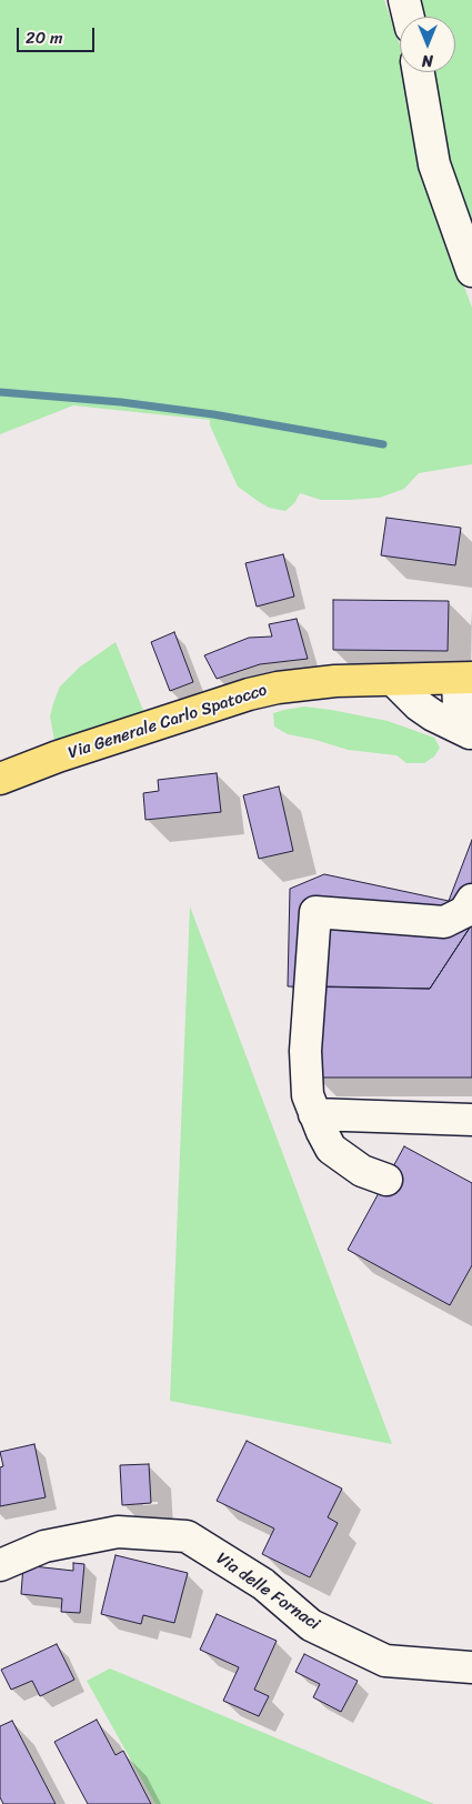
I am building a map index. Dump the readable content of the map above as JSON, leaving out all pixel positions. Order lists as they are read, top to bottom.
{
  "streets": {
    "main road": ["Via Generale Carlo Spatocco"],
    "street": ["Via delle Fornaci"]
  },
  "scale_bar": "20 m",
  "north": "bottom"
}
